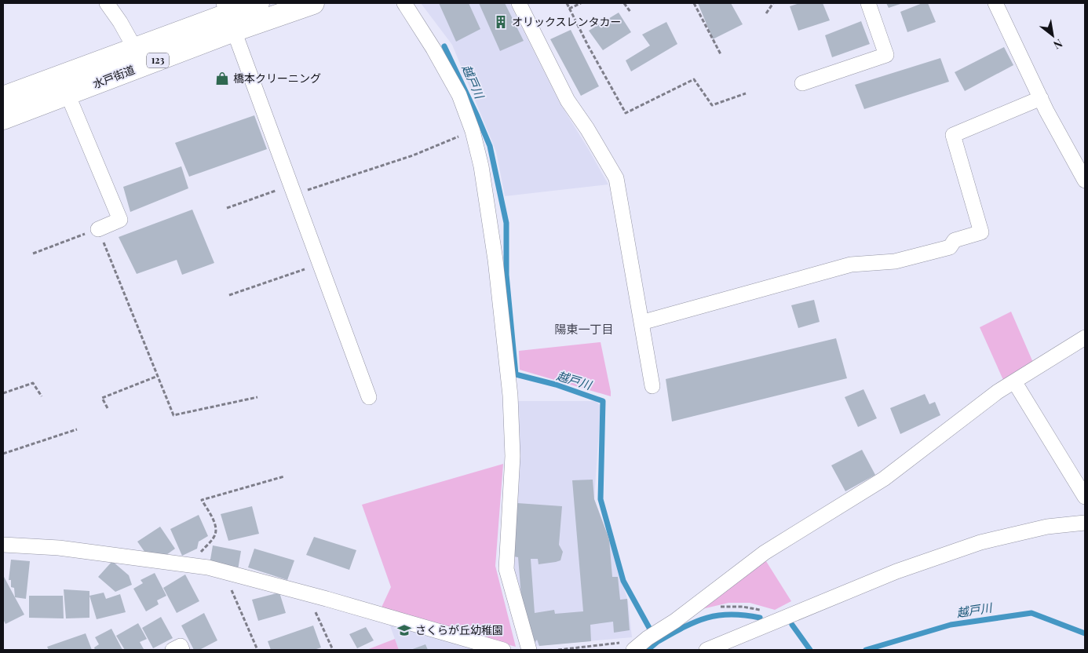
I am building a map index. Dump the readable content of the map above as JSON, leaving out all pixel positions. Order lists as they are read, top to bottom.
{
  "streets": {
    "highway": ["123", "水戸街道"]
  },
  "districts": ["陽東一丁目"],
  "water": ["越戸川"],
  "places": {
    "building": ["オリックスレンタカー"],
    "shop": ["橋本クリーニング"],
    "school or university": ["さくらが丘幼稚園"]
  },
  "north": "bottom right"
}
